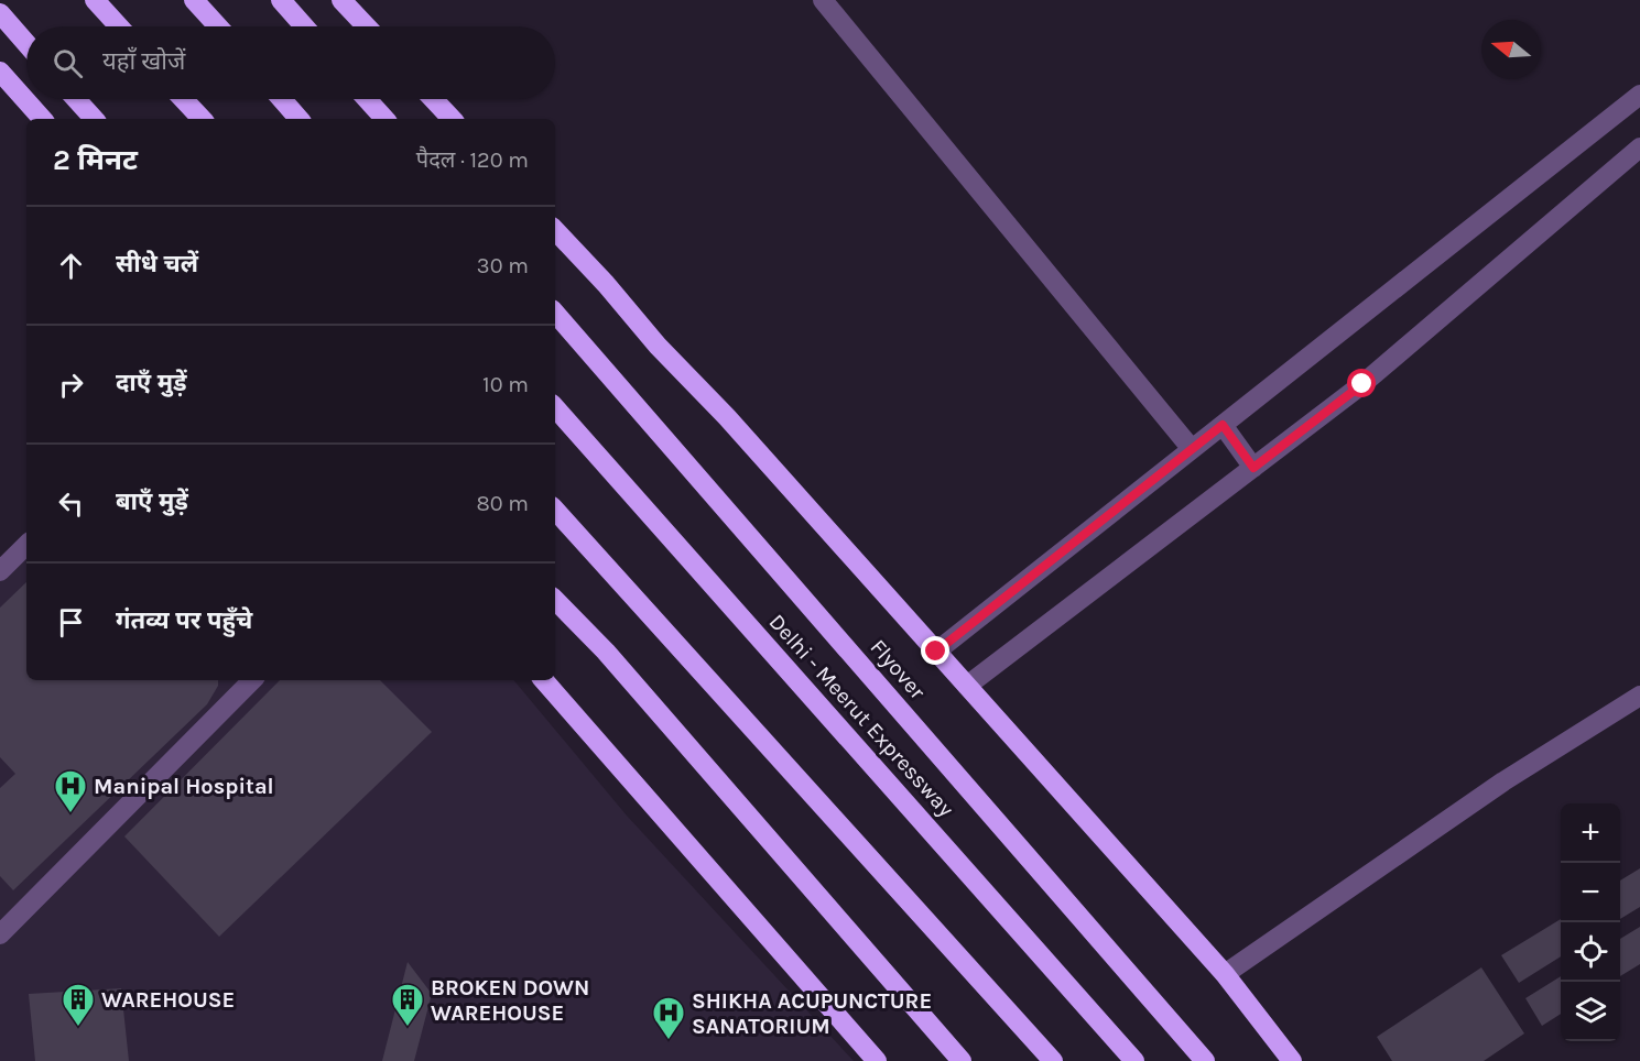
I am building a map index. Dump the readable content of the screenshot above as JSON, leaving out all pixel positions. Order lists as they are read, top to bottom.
{
  "streets": {
    "highway": ["Flyover", "Delhi - Meerut Expressway"]
  },
  "places": {
    "hospital": ["Manipal Hospital", "SHIKHA ACUPUNCTURE SANATORIUM"],
    "building": ["WAREHOUSE", "BROKEN DOWN WAREHOUSE"]
  },
  "north": "left",
  "page": {
    "search": "यहाँ खोजें",
    "heading": ["2 मिनट", "पैदल · 120 m"],
    "list": [
      ["सीधे चलें", "30 m"],
      ["दाएँ मुड़ें", "10 m"],
      ["बाएँ मुड़ें", "80 m"],
      "गंतव्य पर पहुँचे"
    ],
    "map_buttons": ["+", "−"]
  }
}
